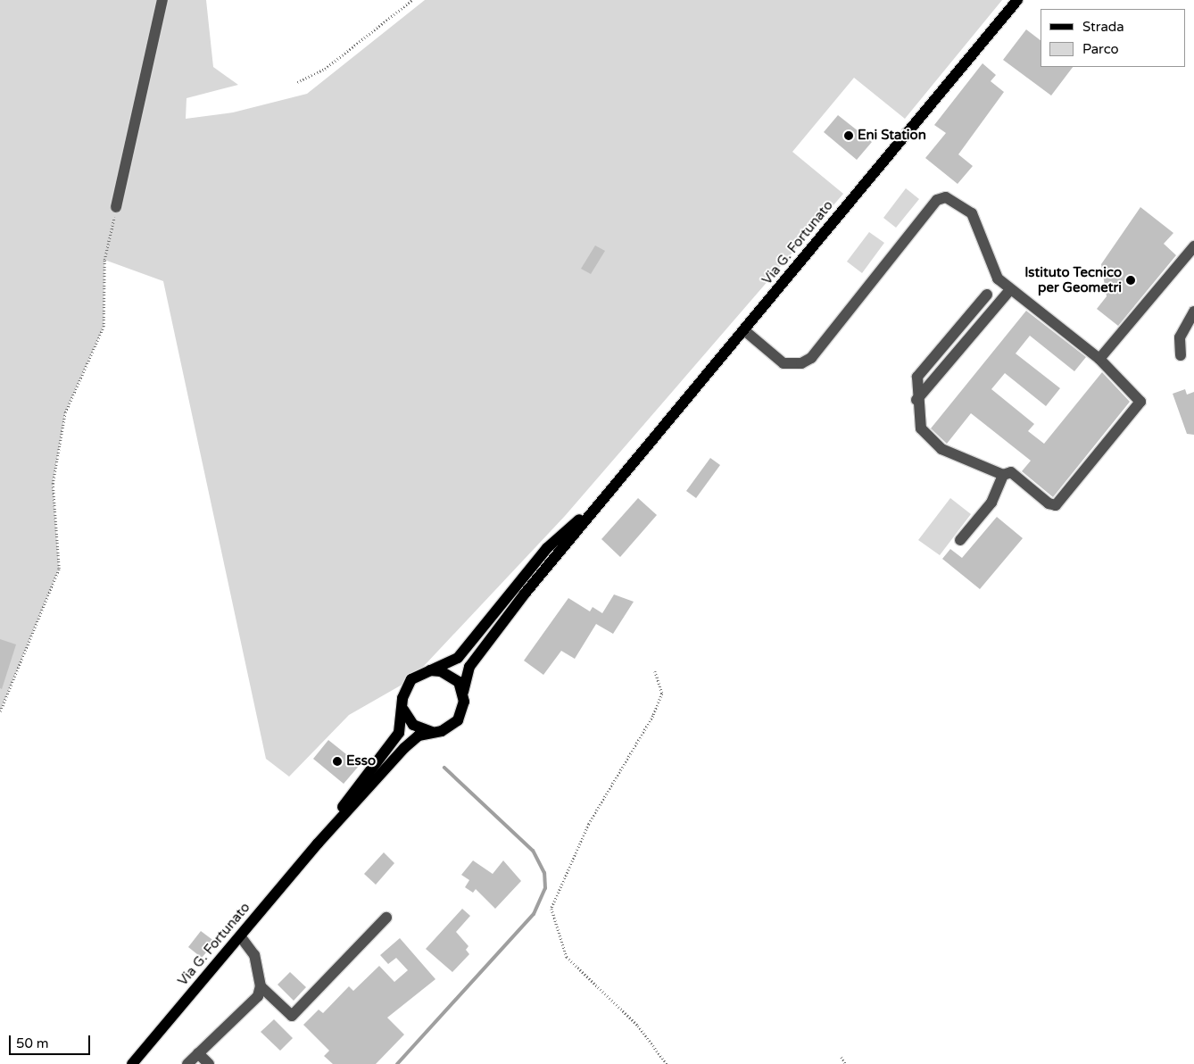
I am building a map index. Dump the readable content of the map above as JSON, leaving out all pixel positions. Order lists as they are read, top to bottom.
{
  "streets": {
    "main road": ["Via G. Fortunato"]
  },
  "places": ["Eni Station", "Istituto Tecnico per Geometri", "Esso"],
  "legend": ["Strada", "Parco"],
  "scale_bar": "50 m"
}
